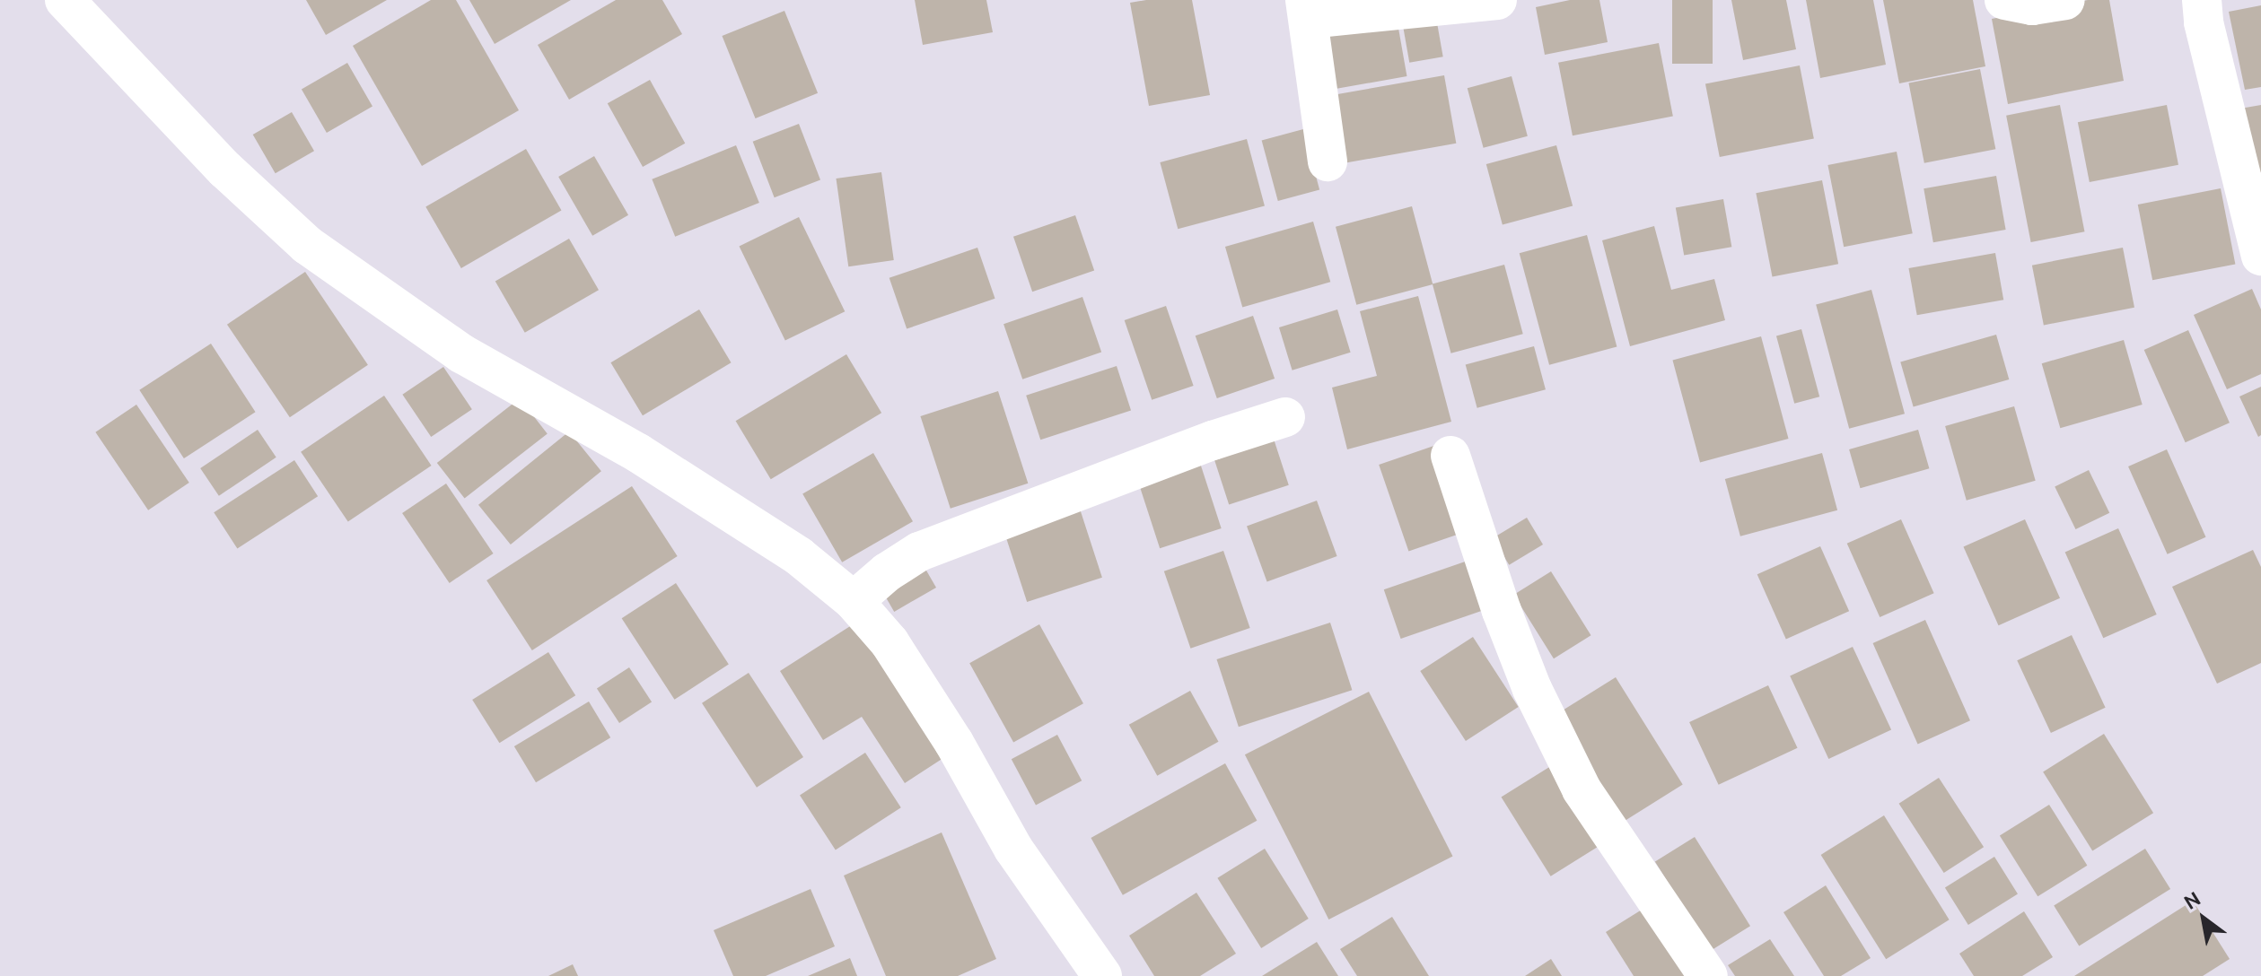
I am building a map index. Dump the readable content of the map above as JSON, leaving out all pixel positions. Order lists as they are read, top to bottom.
{
  "north": "top left"
}
